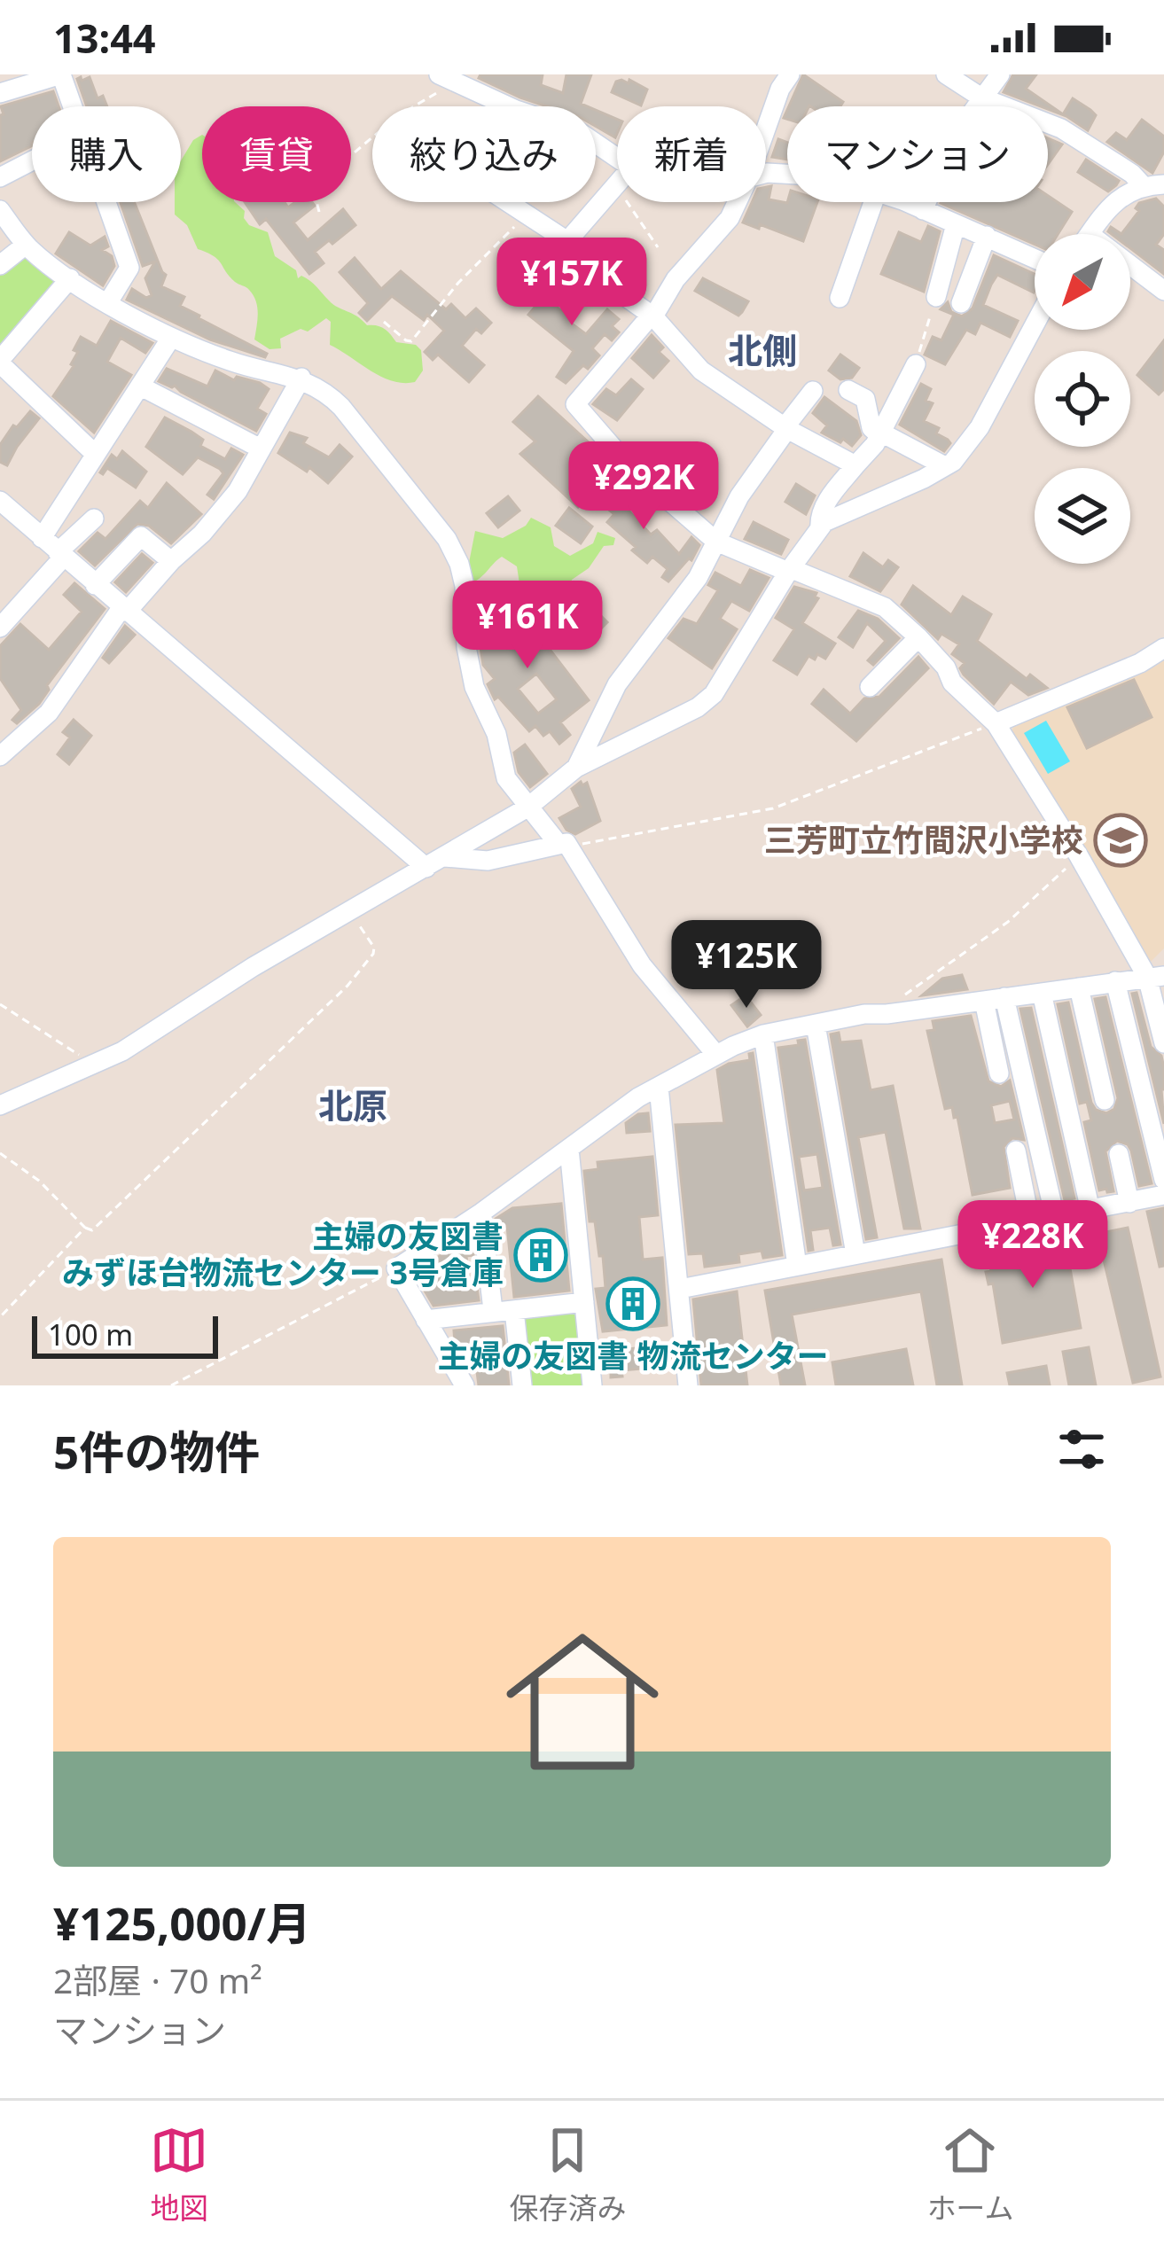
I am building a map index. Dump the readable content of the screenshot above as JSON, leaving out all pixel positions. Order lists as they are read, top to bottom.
{
  "districts": ["北側", "北原"],
  "places": {
    "school or university": ["三芳町立竹間沢小学校"],
    "building": ["主婦の友図書 みずほ台物流センター 3号倉庫", "主婦の友図書 物流センター"]
  },
  "scale_bar": "100 m",
  "north": "bottom left",
  "page": {
    "status": "13:44",
    "chip": [
      "購入",
      "賃貸",
      "絞り込み",
      "新着",
      "マンション"
    ],
    "price": [
      "¥157K",
      "¥292K",
      "¥161K",
      "¥125K",
      "¥228K"
    ],
    "scale": "100 m",
    "heading": "5件の物件",
    "list": [
      {
        "name": "¥125,000/月",
        "note": "2部屋 · 70 m² · マンション"
      }
    ],
    "tabs": ["地図", "保存済み", "ホーム"]
  }
}
